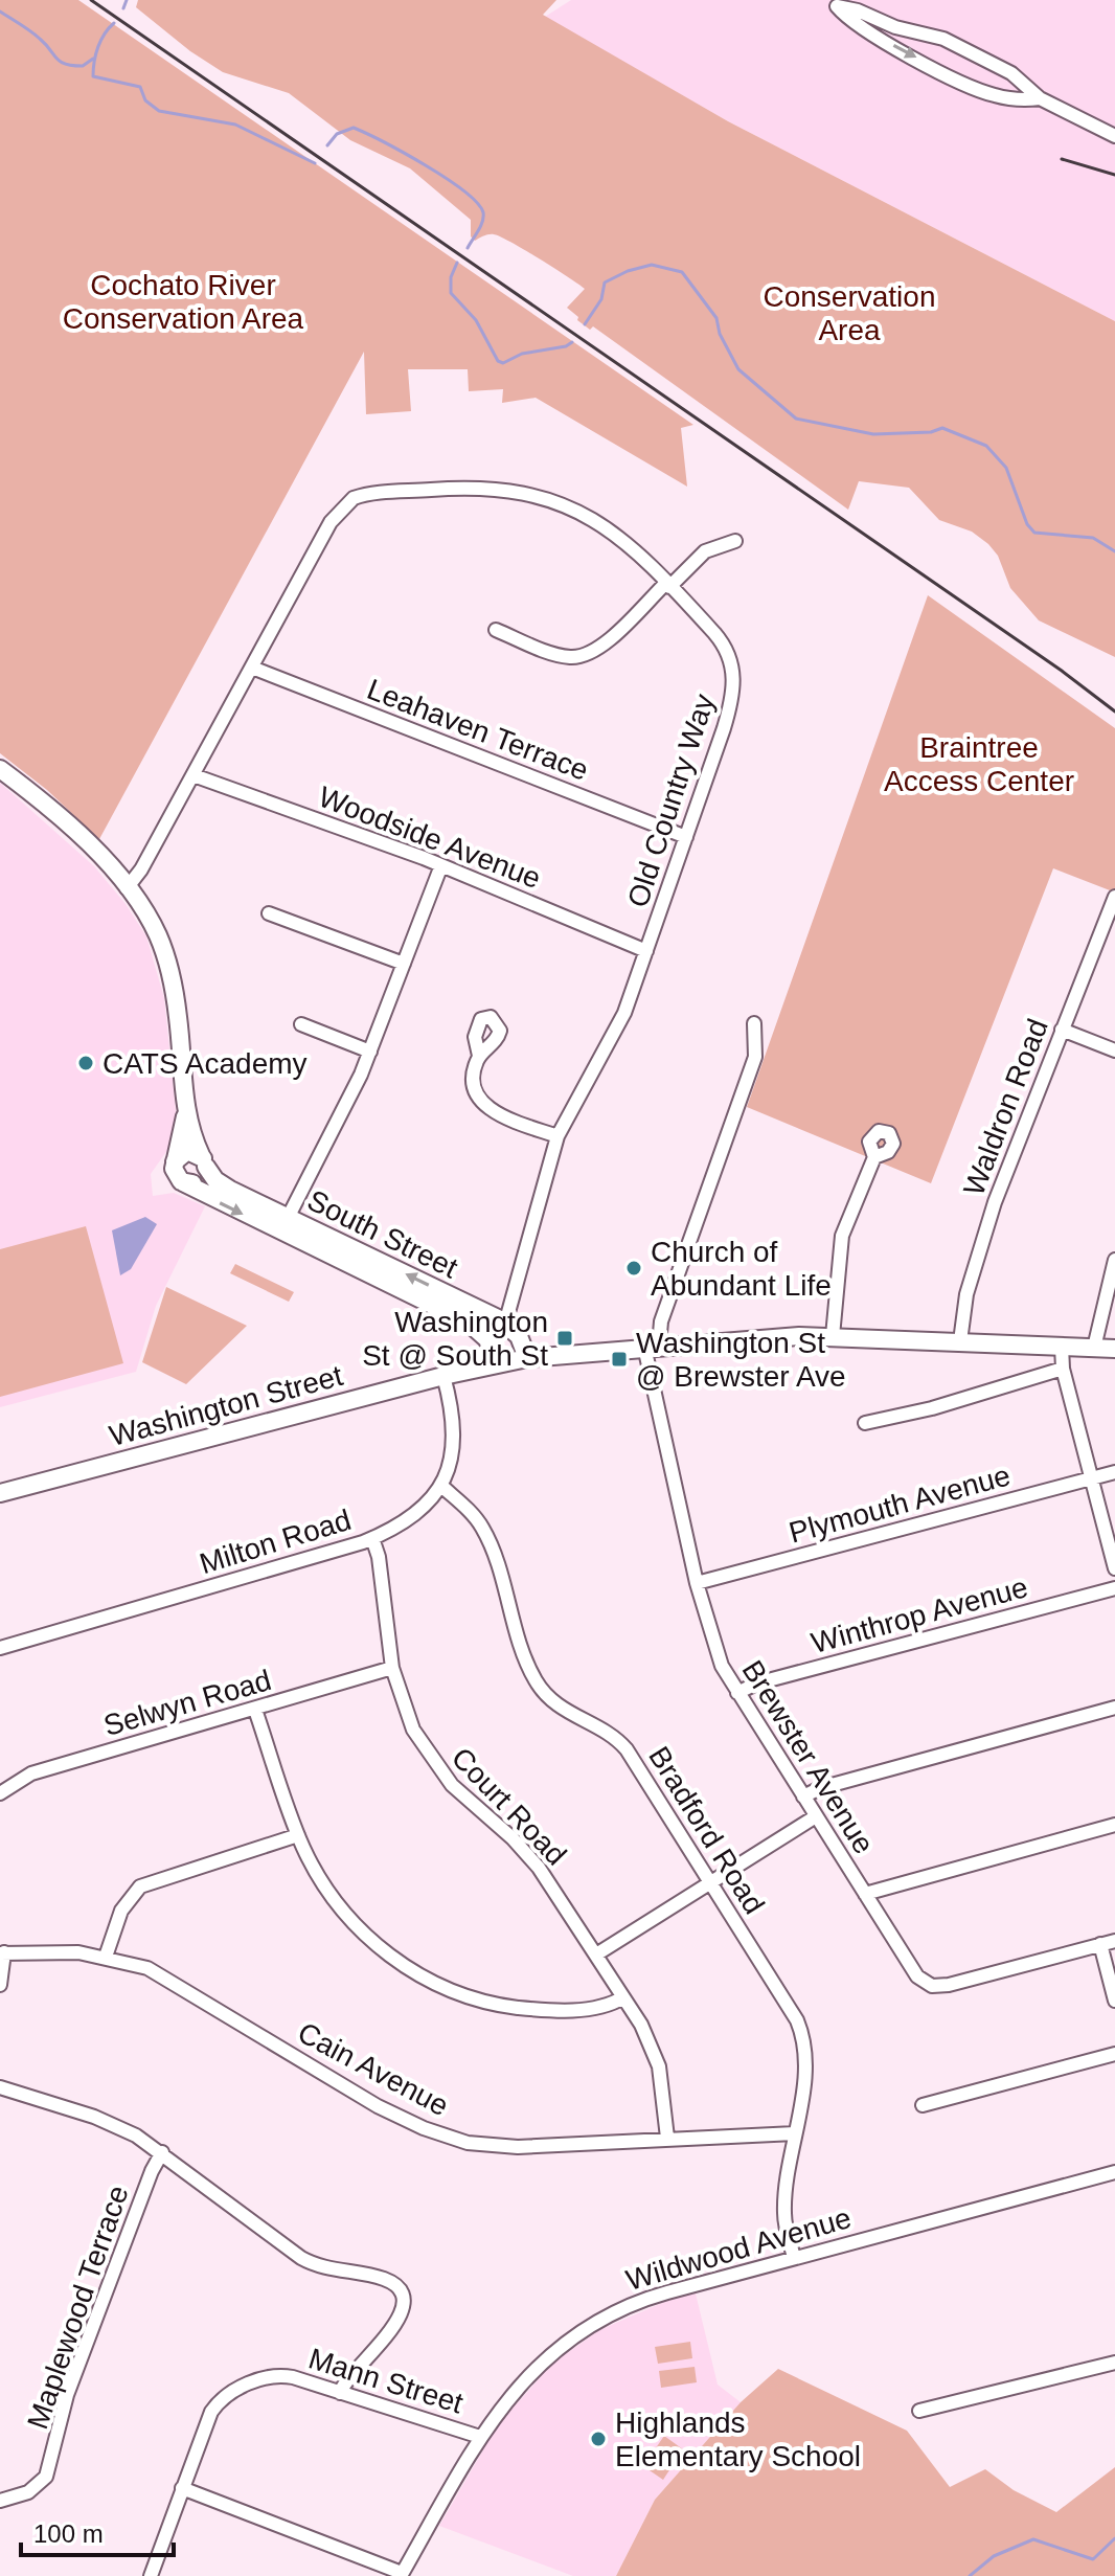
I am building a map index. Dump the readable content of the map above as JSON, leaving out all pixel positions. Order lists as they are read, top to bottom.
{
  "streets": {
    "main road": ["South Street", "Washington Street"],
    "street": [
      "Leahaven Terrace",
      "Old Country Way",
      "Woodside Avenue",
      "Waldron Road",
      "Plymouth Avenue",
      "Milton Road",
      "Winthrop Avenue",
      "Selwyn Road",
      "Brewster Avenue",
      "Court Road",
      "Bradford Road",
      "Cain Avenue",
      "Wildwood Avenue",
      "Maplewood Terrace",
      "Mann Street"
    ]
  },
  "crossings": [
    ["Leahaven Terrace", "Old Country Way"],
    ["Old Country Way", "Woodside Avenue"],
    ["Old Country Way", "South Street"],
    ["Waldron Road", "Washington Street"],
    ["South Street", "Washington Street"],
    ["Washington Street", "Milton Road"],
    ["Washington Street", "Brewster Avenue"],
    ["Plymouth Avenue", "Brewster Avenue"],
    ["Milton Road", "Court Road"],
    ["Milton Road", "Bradford Road"],
    ["Winthrop Avenue", "Brewster Avenue"],
    ["Selwyn Road", "Court Road"],
    ["Court Road", "Cain Avenue"],
    ["Bradford Road", "Cain Avenue"],
    ["Bradford Road", "Wildwood Avenue"],
    ["Wildwood Avenue", "Mann Street"]
  ],
  "parks": ["Cochato River Conservation Area", "Conservation Area", "Braintree Access Center"],
  "places": {
    "other": ["CATS Academy", "Church of Abundant Life", "Highlands Elementary School"],
    "transit": ["Washington St @ South St", "Washington St @ Brewster Ave"]
  },
  "scale_bar": "100 m"
}
